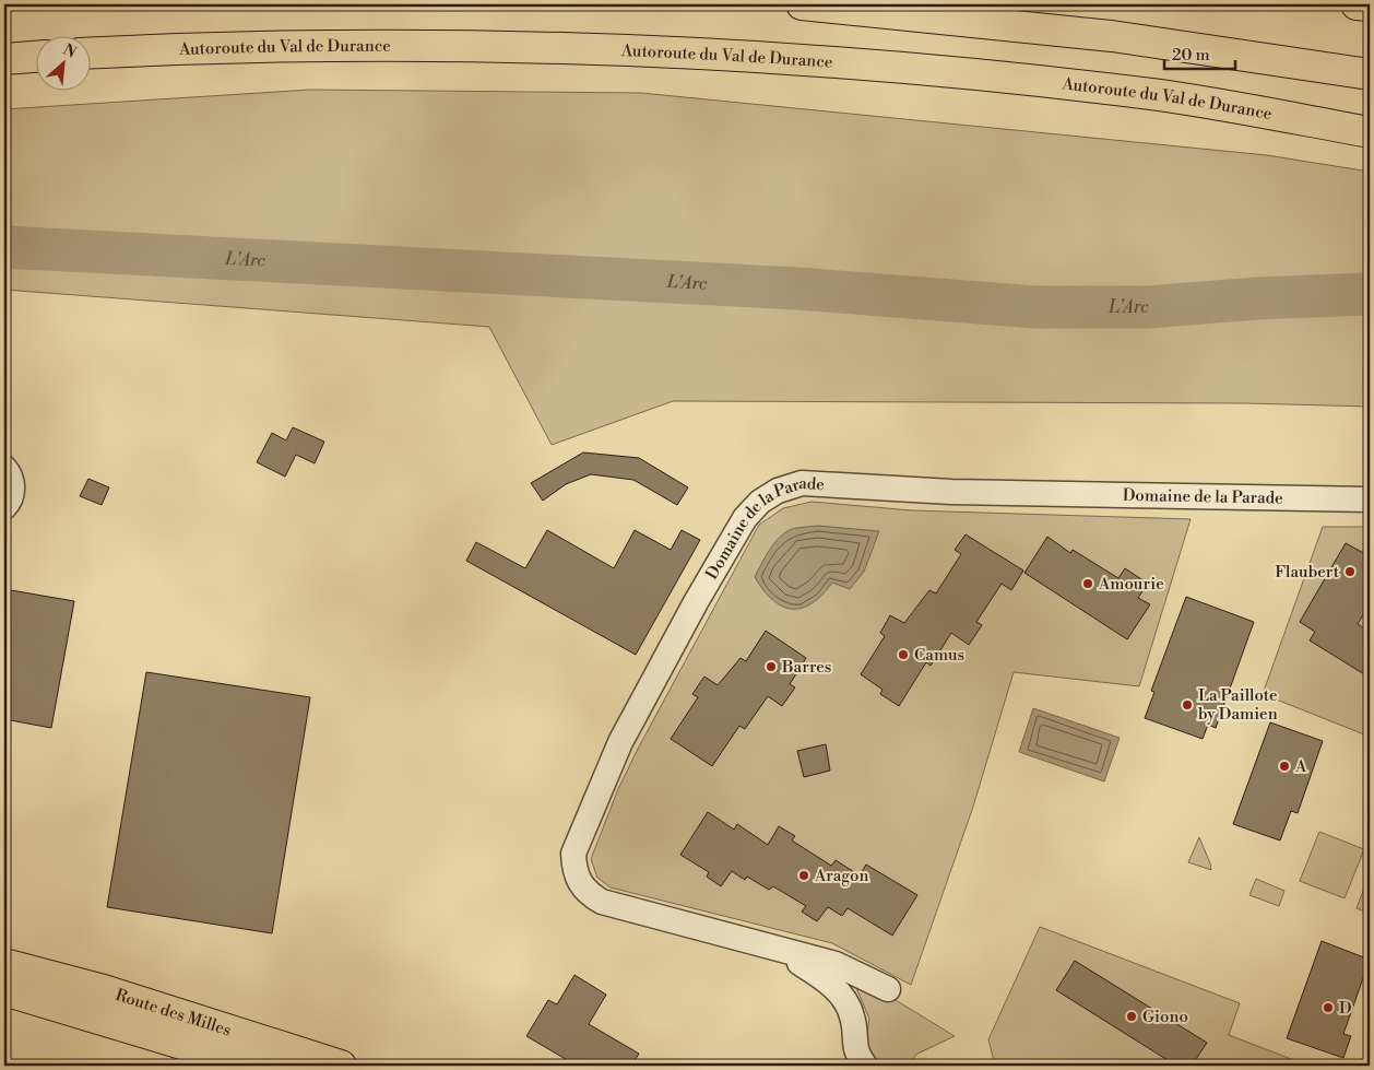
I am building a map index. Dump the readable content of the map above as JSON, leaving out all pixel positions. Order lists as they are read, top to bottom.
{
  "streets": {
    "main road": ["Autoroute du Val de Durance", "Route des Milles"],
    "street": ["Domaine de la Parade"]
  },
  "water": ["L'Arc"],
  "places": [
    "Flaubert",
    "Amourie",
    "Camus",
    "Barres",
    "La Paillote by Damien",
    "A",
    "Aragon",
    "D",
    "Giono"
  ],
  "scale_bar": "20 m",
  "north": "top right"
}
